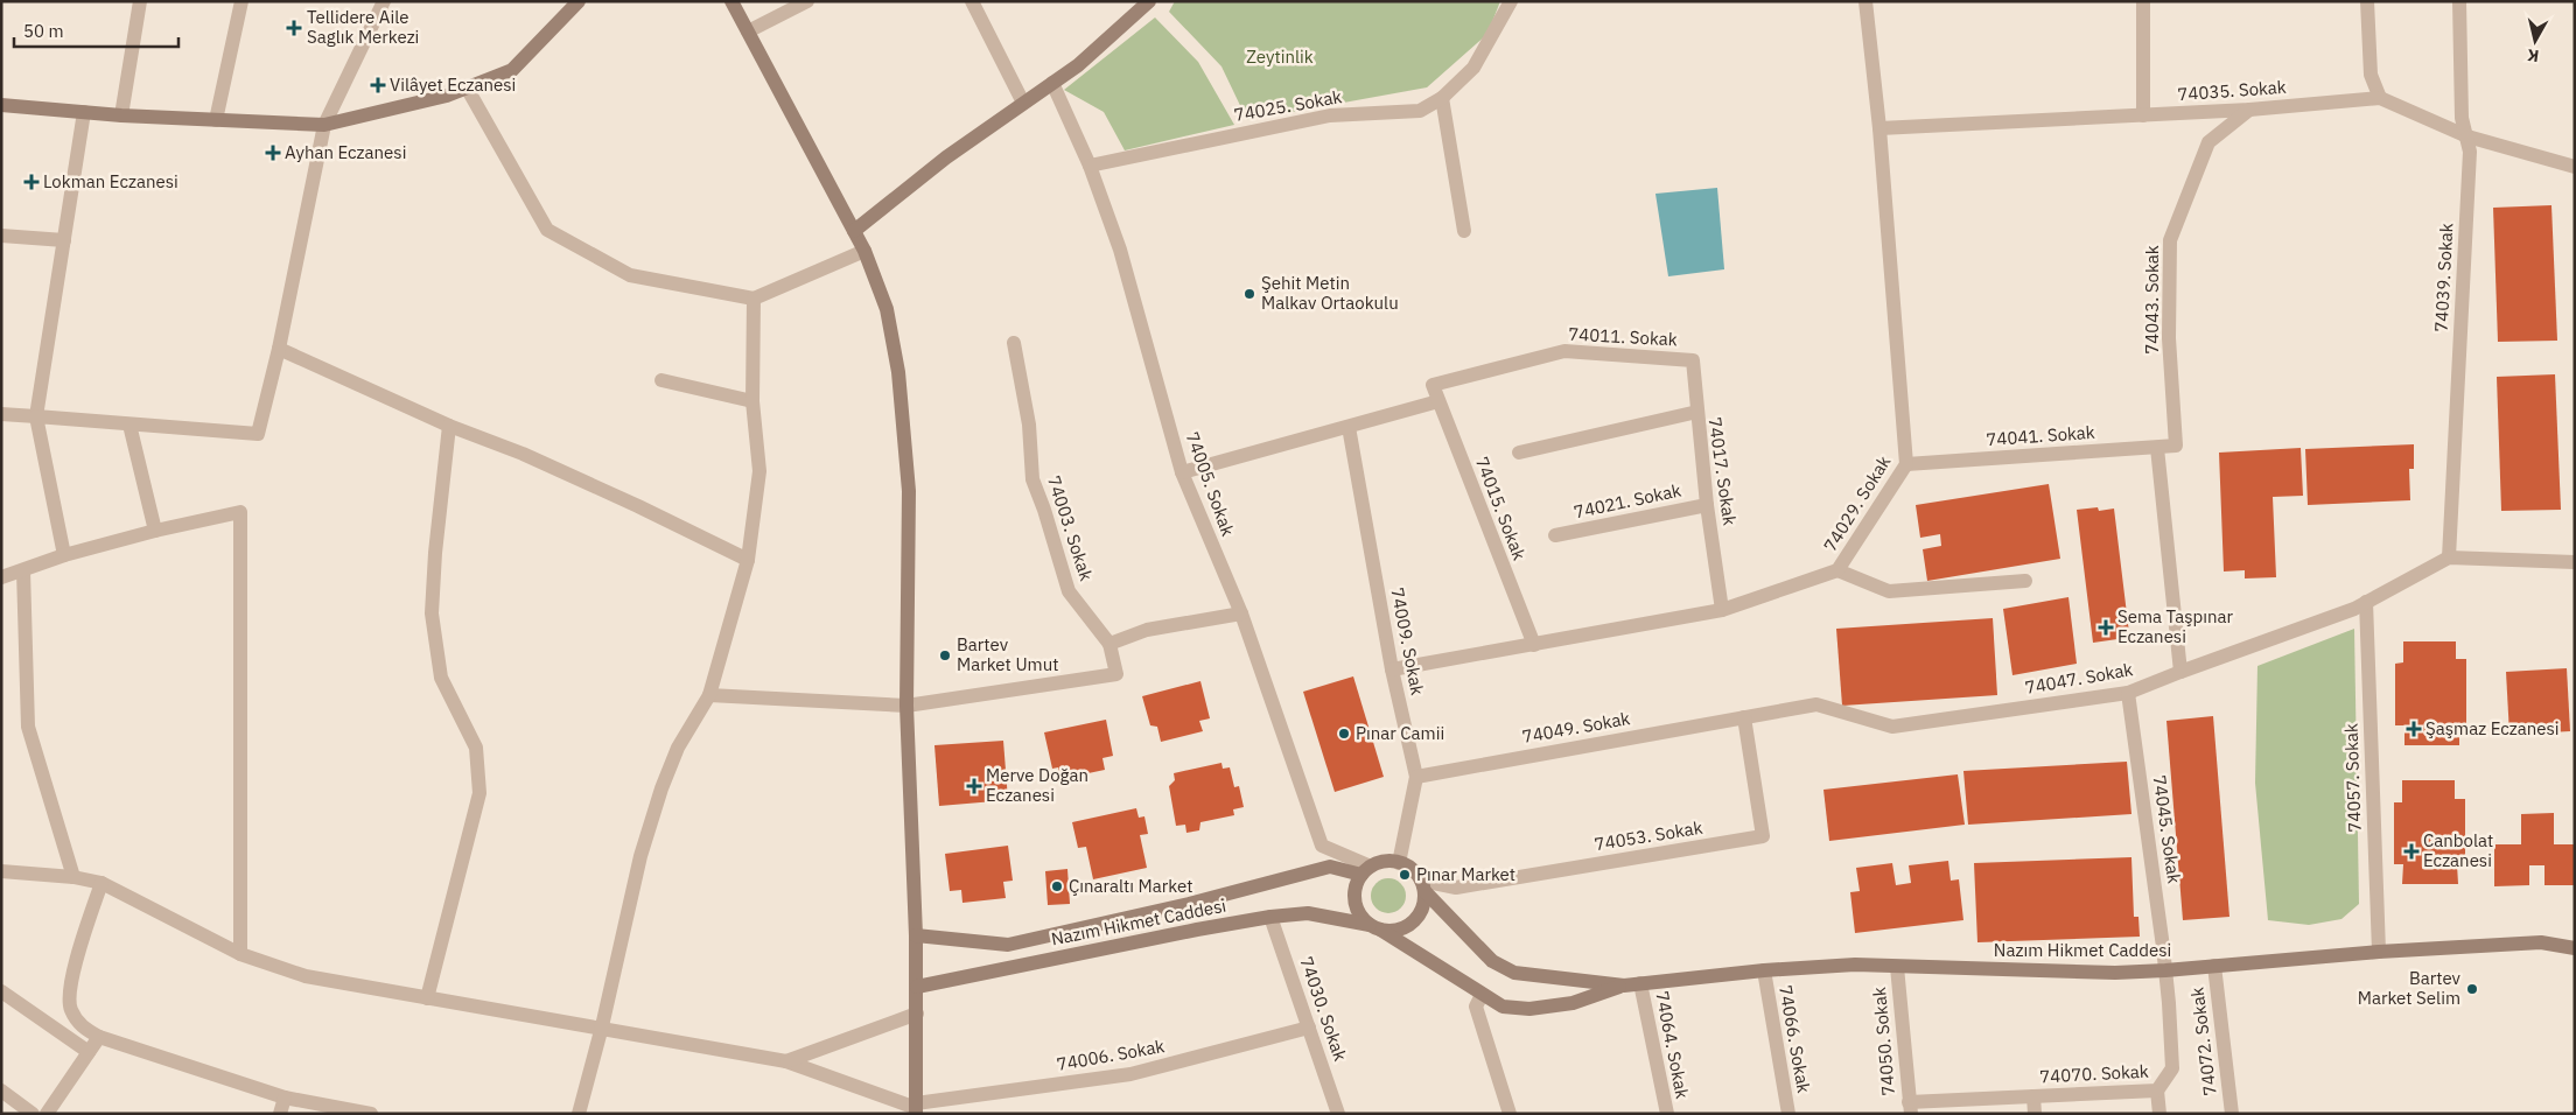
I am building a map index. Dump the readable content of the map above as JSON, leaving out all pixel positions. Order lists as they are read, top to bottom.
{
  "streets": {
    "main road": ["Nazım Hikmet Caddesi"],
    "street": [
      "74035. Sokak",
      "74025. Sokak",
      "74039. Sokak",
      "74043. Sokak",
      "74011. Sokak",
      "74041. Sokak",
      "74017. Sokak",
      "74005. Sokak",
      "74021. Sokak",
      "74029. Sokak",
      "74015. Sokak",
      "74003. Sokak",
      "74009. Sokak",
      "74047. Sokak",
      "74049. Sokak",
      "74057. Sokak",
      "74045. Sokak",
      "74053. Sokak",
      "74030. Sokak",
      "74066. Sokak",
      "74050. Sokak",
      "74072. Sokak",
      "74064. Sokak",
      "74006. Sokak",
      "74070. Sokak"
    ]
  },
  "crossings": [
    ["74035. Sokak", "74039. Sokak"],
    ["74035. Sokak", "74043. Sokak"],
    ["74035. Sokak", "74029. Sokak"],
    ["74025. Sokak", "74005. Sokak"],
    ["74039. Sokak", "74047. Sokak"],
    ["74043. Sokak", "74041. Sokak"],
    ["74011. Sokak", "74017. Sokak"],
    ["74011. Sokak", "74015. Sokak"],
    ["74041. Sokak", "74029. Sokak"],
    ["74017. Sokak", "74021. Sokak"],
    ["74017. Sokak", "74029. Sokak"],
    ["74005. Sokak", "74009. Sokak"],
    ["74005. Sokak", "74053. Sokak"],
    ["74005. Sokak", "Nazım Hikmet Caddesi"],
    ["74029. Sokak", "74015. Sokak"],
    ["74029. Sokak", "74009. Sokak"],
    ["74009. Sokak", "74049. Sokak"],
    ["74009. Sokak", "74053. Sokak"],
    ["74009. Sokak", "Nazım Hikmet Caddesi"],
    ["74047. Sokak", "74049. Sokak"],
    ["74047. Sokak", "74057. Sokak"],
    ["74047. Sokak", "74045. Sokak"],
    ["74047. Sokak", "74053. Sokak"],
    ["74049. Sokak", "74053. Sokak"],
    ["74057. Sokak", "Nazım Hikmet Caddesi"],
    ["74045. Sokak", "Nazım Hikmet Caddesi"],
    ["74045. Sokak", "74070. Sokak"],
    ["74053. Sokak", "Nazım Hikmet Caddesi"],
    ["Nazım Hikmet Caddesi", "74030. Sokak"],
    ["Nazım Hikmet Caddesi", "74066. Sokak"],
    ["Nazım Hikmet Caddesi", "74050. Sokak"],
    ["Nazım Hikmet Caddesi", "74072. Sokak"],
    ["Nazım Hikmet Caddesi", "74064. Sokak"],
    ["Nazım Hikmet Caddesi", "74070. Sokak"],
    ["74030. Sokak", "74006. Sokak"],
    ["74050. Sokak", "74070. Sokak"]
  ],
  "parks": ["Zeytinlik"],
  "places": {
    "health": [
      "Tellidere Aile Saglık Merkezi",
      "Vilâyet Eczanesi",
      "Ayhan Eczanesi",
      "Lokman Eczanesi",
      "Sema Taşpınar Eczanesi",
      "Şaşmaz Eczanesi",
      "Merve Doğan Eczanesi",
      "Canbolat Eczanesi"
    ],
    "other": [
      "Şehit Metin Malkav Ortaokulu",
      "Bartev Market Umut",
      "Pınar Camii",
      "Pınar Market",
      "Çınaraltı Market",
      "Bartev Market Selim"
    ]
  },
  "scale_bar": "50 m",
  "north": "bottom"
}
